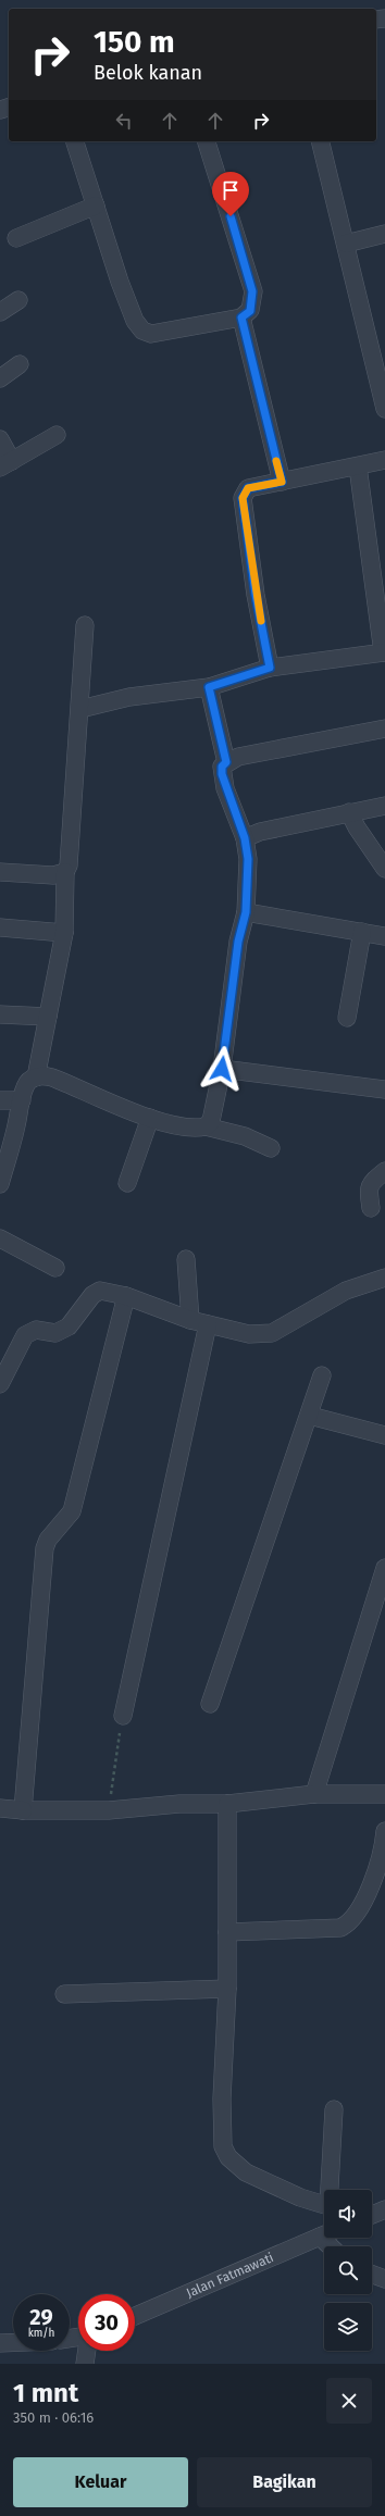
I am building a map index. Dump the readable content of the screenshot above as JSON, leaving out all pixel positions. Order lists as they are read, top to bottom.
{
  "streets": {
    "street": ["Jalan Fatmawati"]
  },
  "page": {
    "turn": ["150 m", "Belok kanan"],
    "speed": "29 km/h",
    "limit": "30",
    "heading": ["1 mnt", "350 m · 06:16"],
    "buttons": ["Keluar", "Bagikan"]
  }
}
